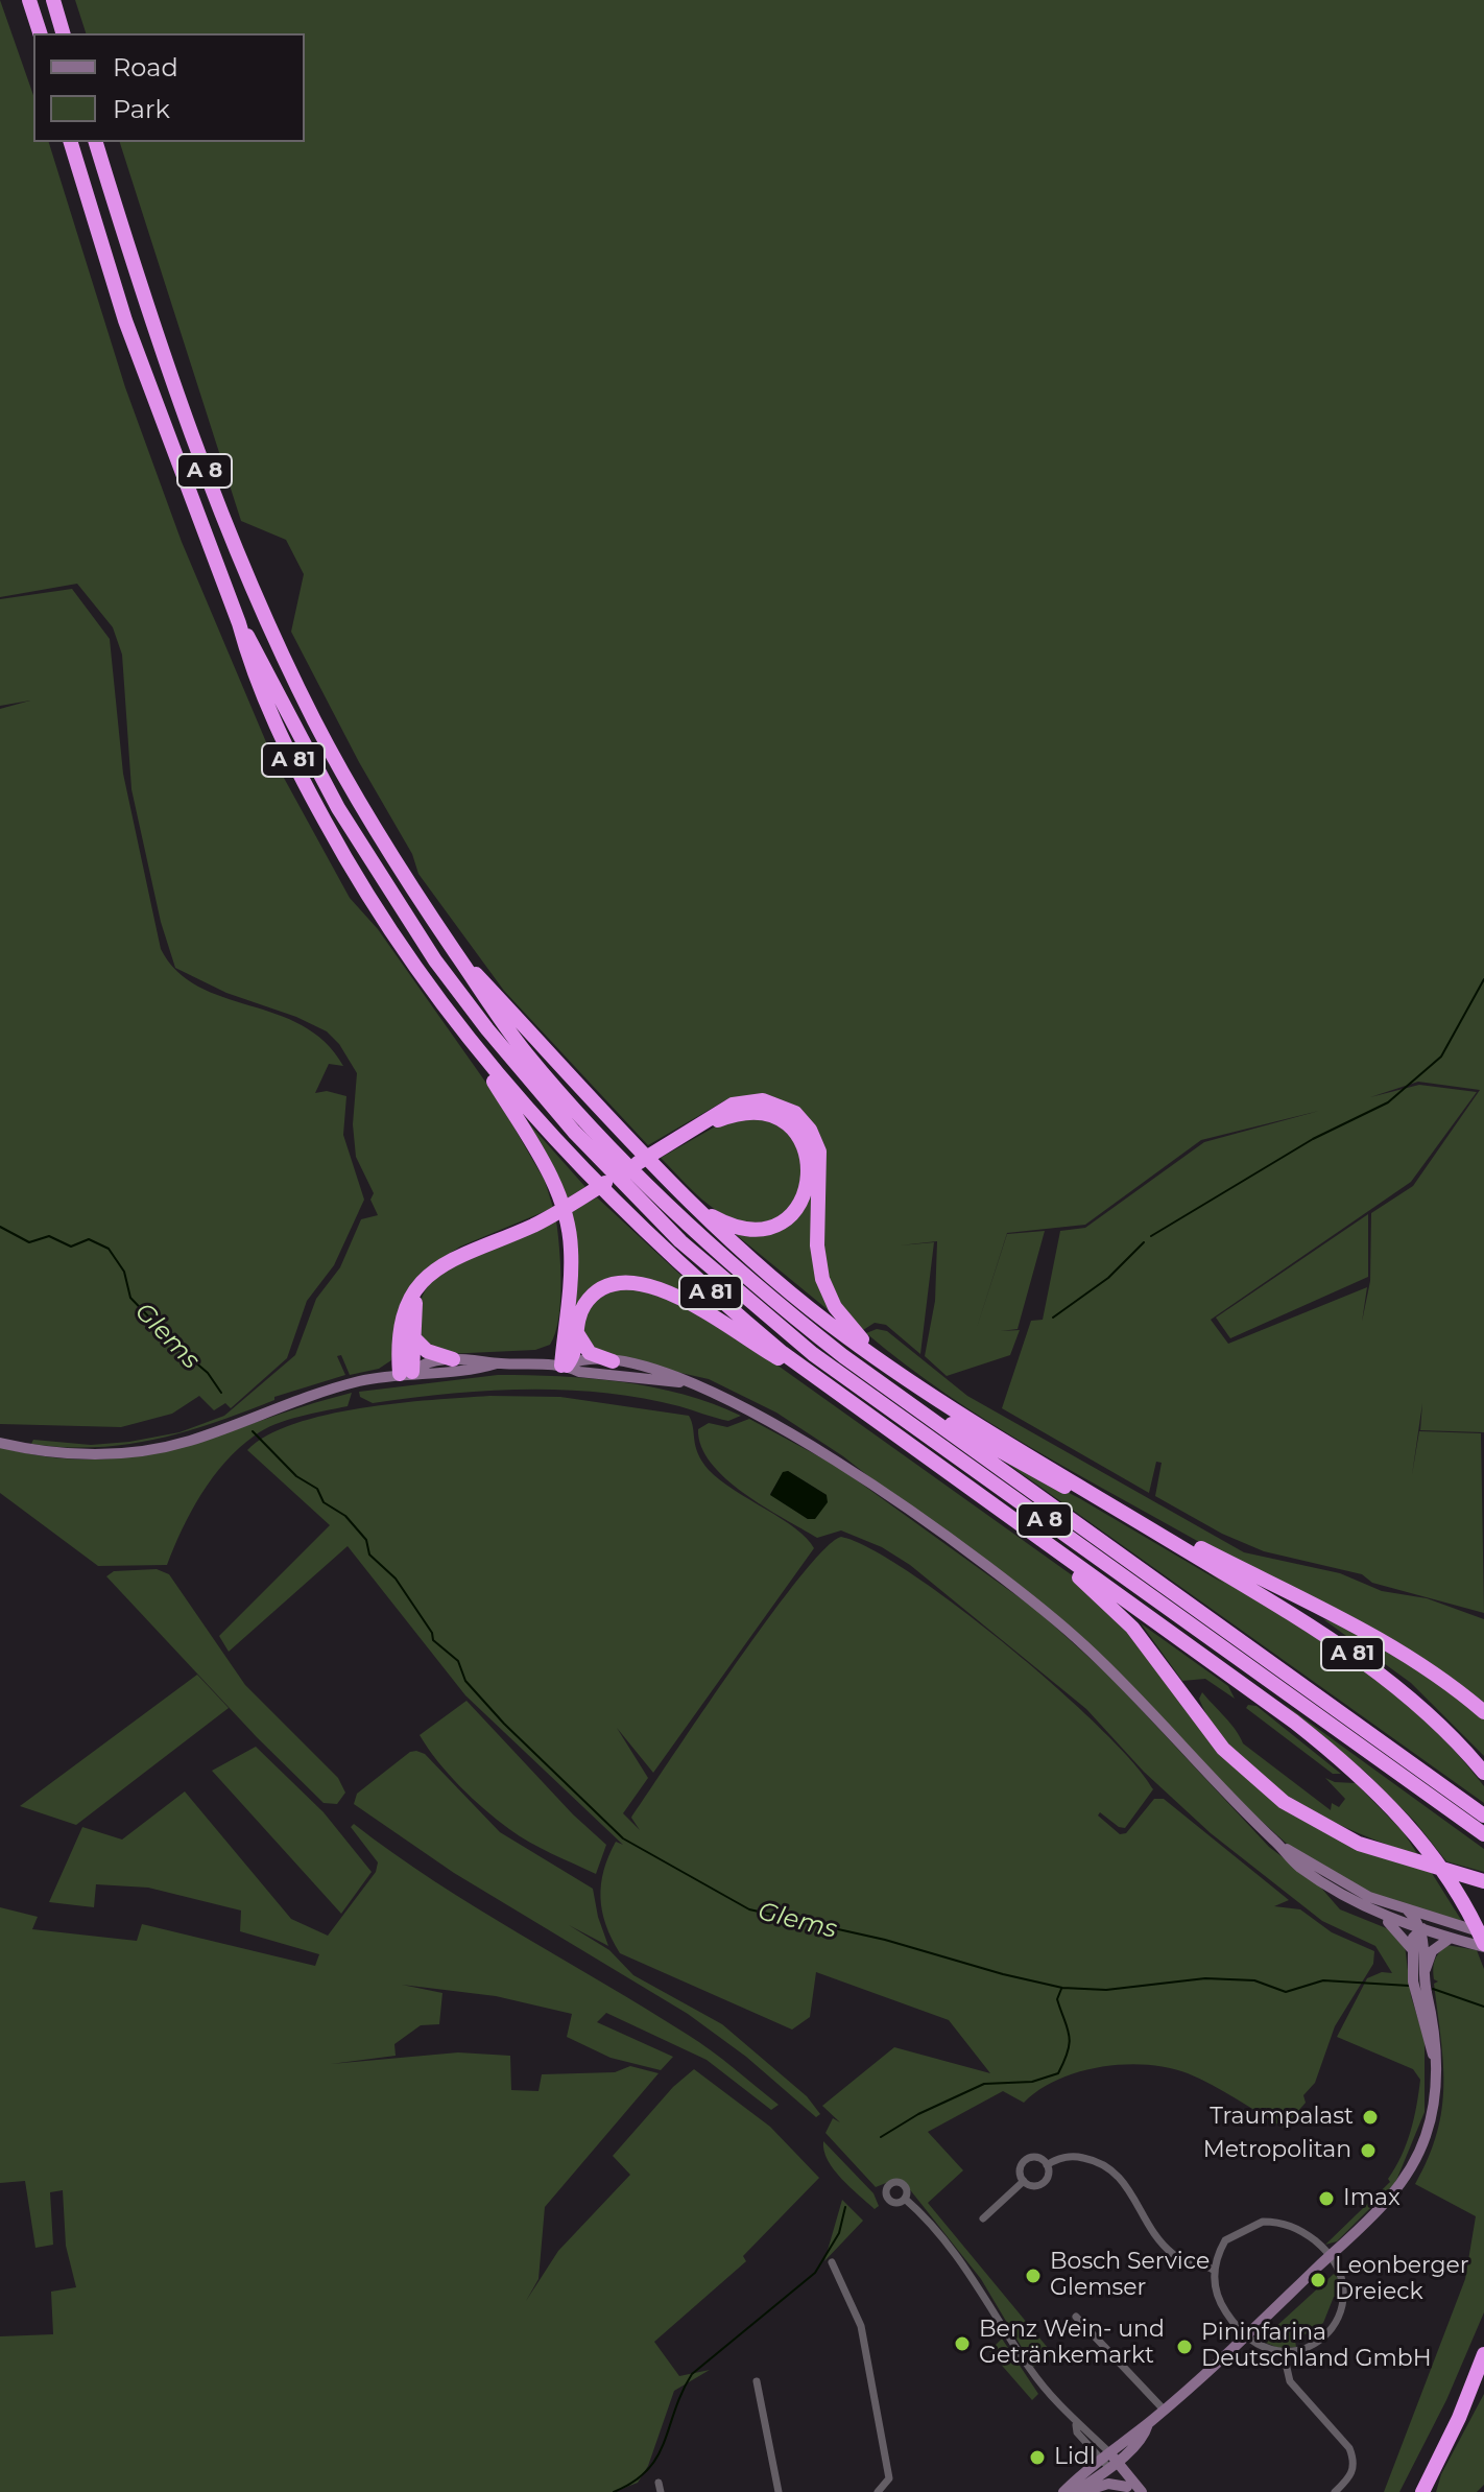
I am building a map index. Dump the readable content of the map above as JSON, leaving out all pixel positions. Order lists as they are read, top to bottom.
{
  "streets": {
    "highway": ["A 8", "A 81"]
  },
  "crossings": [
    ["A 8", "A 81"]
  ],
  "water": ["Glems"],
  "places": [
    "Traumpalast",
    "Metropolitan",
    "Imax",
    "Bosch Service Glemser",
    "Leonberger Dreieck",
    "Benz Wein- und Getränkemarkt",
    "Pininfarina Deutschland GmbH",
    "Lidl"
  ],
  "legend": ["Road", "Park"]
}
